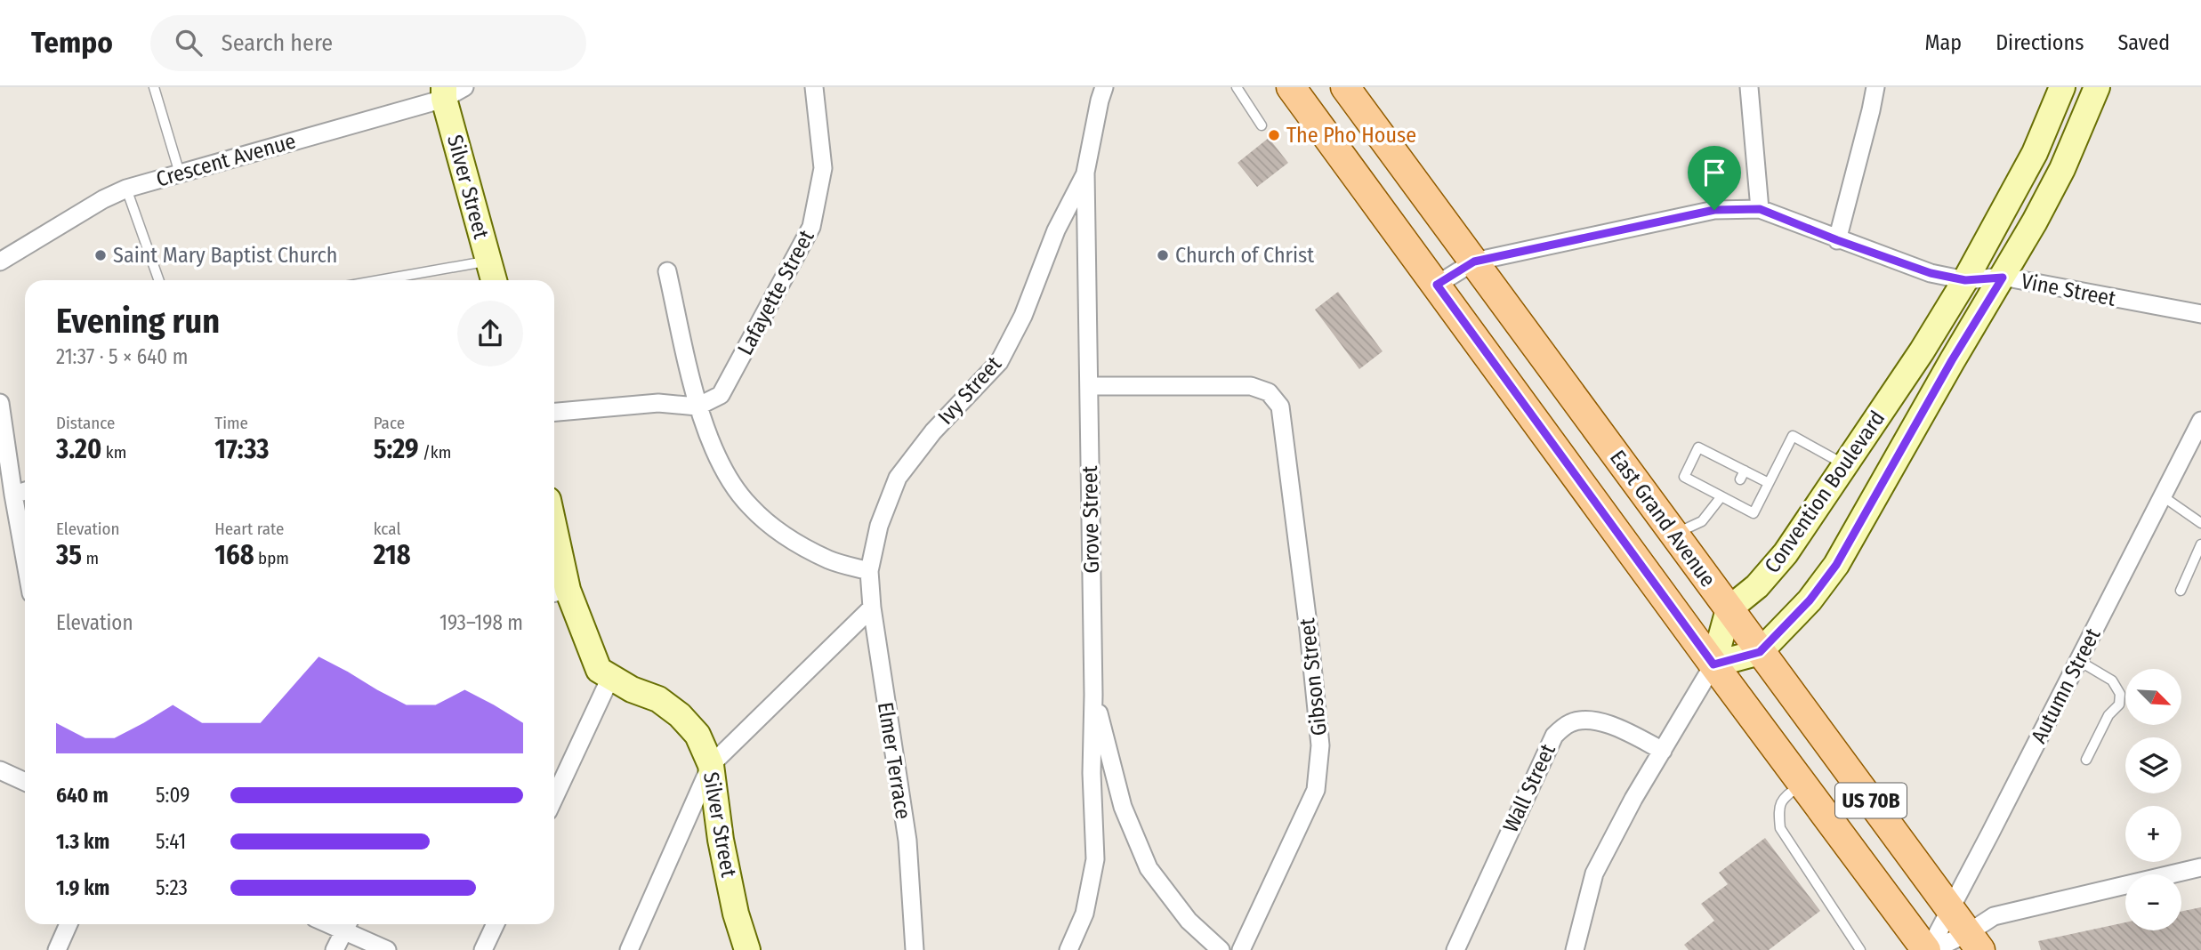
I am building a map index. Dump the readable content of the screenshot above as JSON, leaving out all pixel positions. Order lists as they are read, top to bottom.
{
  "streets": {
    "main road": ["East Grand Avenue", "US 70B"],
    "street": [
      "Crescent Avenue",
      "Silver Street",
      "Vine Street",
      "Lafayette Street",
      "Ivy Street",
      "Convention Boulevard",
      "Grove Street",
      "Gibson Street",
      "Autumn Street",
      "Elmer Terrace",
      "Wall Street"
    ]
  },
  "crossings": [
    ["Crescent Avenue", "Silver Street"],
    ["Vine Street", "Convention Boulevard"],
    ["Vine Street", "East Grand Avenue"],
    ["Ivy Street", "Grove Street"],
    ["Ivy Street", "Elmer Terrace"],
    ["Convention Boulevard", "East Grand Avenue"],
    ["East Grand Avenue", "Autumn Street"],
    ["Grove Street", "Gibson Street"]
  ],
  "places": ["The Pho House", "Saint Mary Baptist Church", "Church of Christ"],
  "north": "bottom right",
  "page": {
    "header": "Tempo",
    "search": "Search here",
    "nav": ["Map", "Directions", "Saved"],
    "heading": ["Evening run", "21:37 · 5 × 640 m"],
    "stats": [
      ["Distance", "3.20 km"],
      ["Time", "17:33"],
      ["Pace", "5:29 /km"],
      ["Elevation", "35 m"],
      ["Heart rate", "168 bpm"],
      ["kcal", "218"]
    ],
    "chart": ["Elevation", "193–198 m"],
    "map_buttons": ["+", "−"],
    "list": [
      {
        "name": "640 m",
        "note": "5:09"
      },
      {
        "name": "1.3 km",
        "note": "5:41"
      },
      {
        "name": "1.9 km",
        "note": "5:23"
      }
    ]
  }
}
